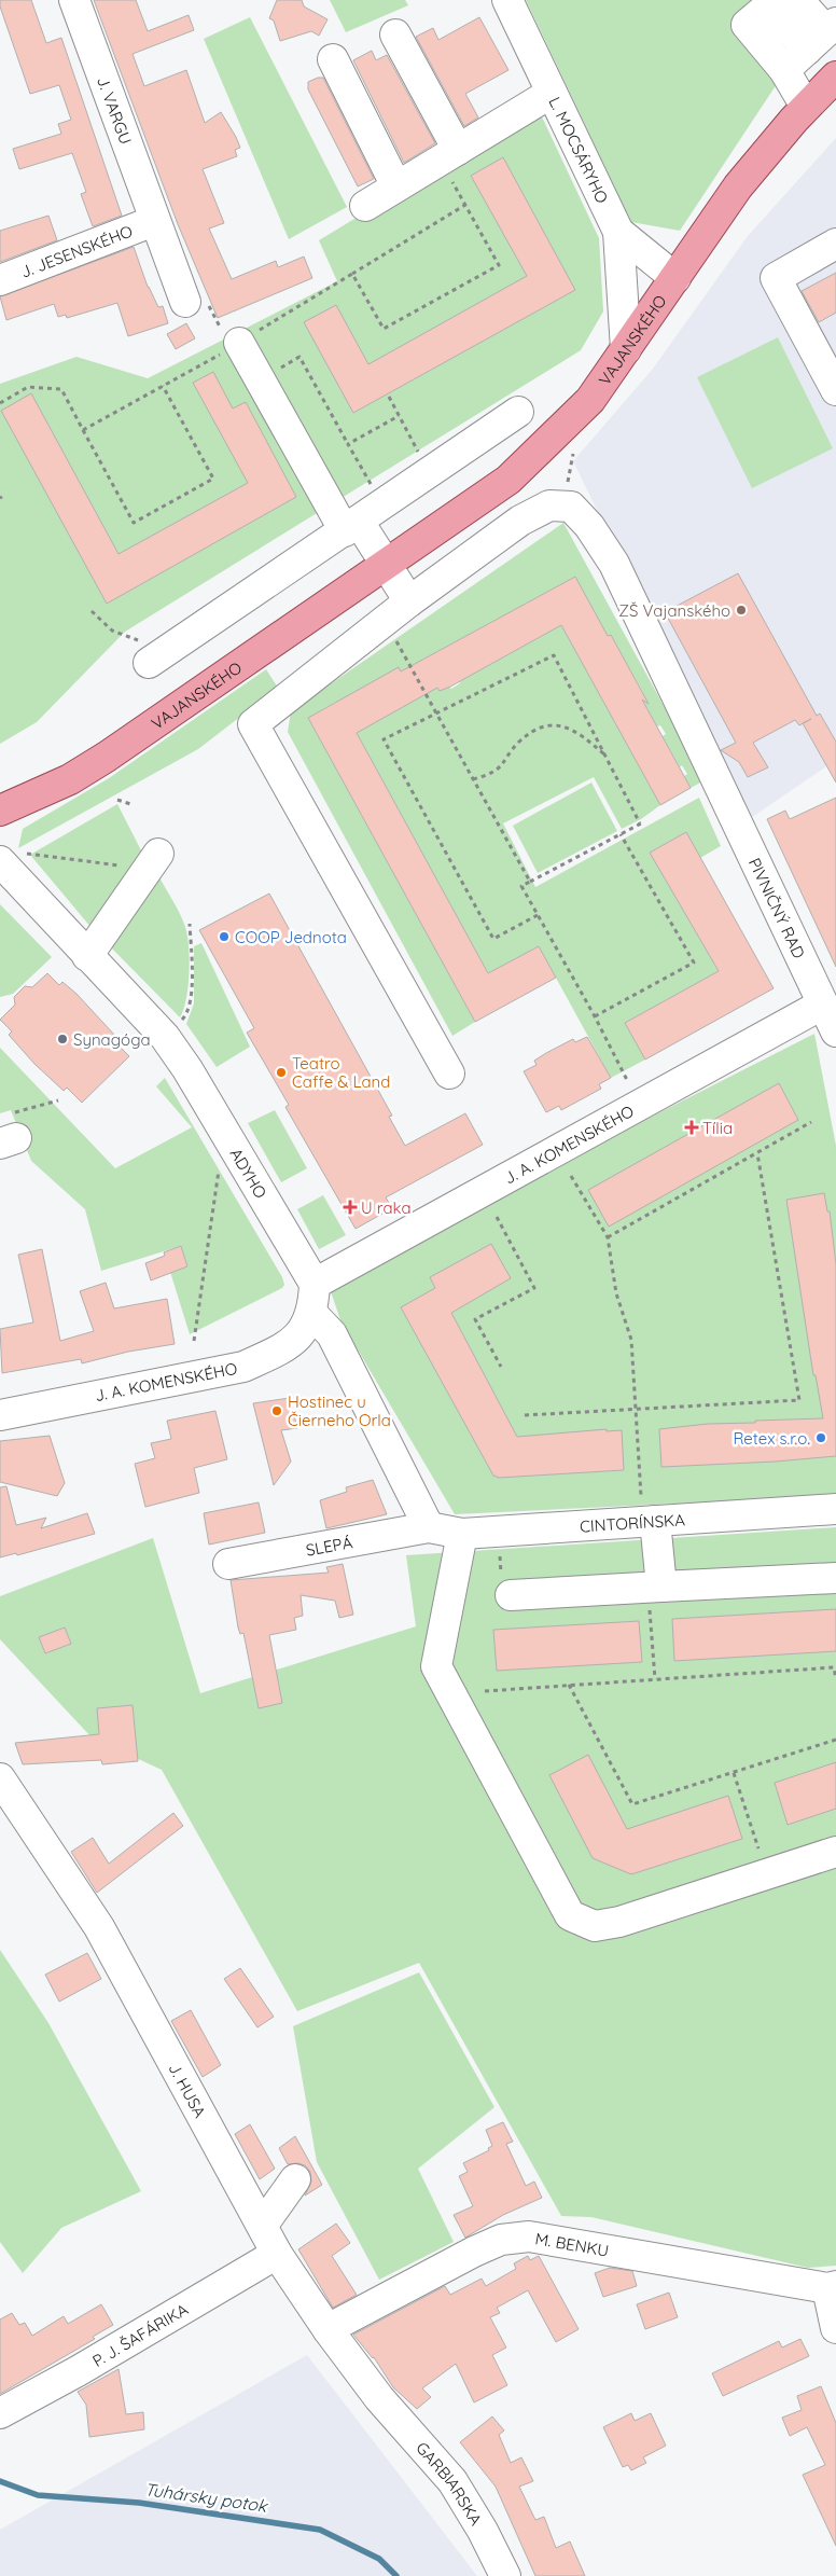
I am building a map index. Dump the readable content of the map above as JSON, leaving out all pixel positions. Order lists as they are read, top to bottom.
{
  "streets": {
    "main road": ["VAJANSKÉHO"],
    "street": [
      "J. VARGU",
      "L. MOCSÁRYHO",
      "J. JESENSKÉHO",
      "PIVNIČNÝ RAD",
      "J. A. KOMENSKÉHO",
      "ADYHO",
      "CINTORÍNSKA",
      "SLEPÁ",
      "J. HUSA",
      "M. BENKU",
      "P. J. ŠAFÁRIKA",
      "GARBIARSKA"
    ]
  },
  "crossings": [
    ["J. VARGU", "J. JESENSKÉHO"],
    ["L. MOCSÁRYHO", "VAJANSKÉHO"],
    ["PIVNIČNÝ RAD", "J. A. KOMENSKÉHO"],
    ["J. A. KOMENSKÉHO", "ADYHO"],
    ["CINTORÍNSKA", "SLEPÁ"],
    ["J. HUSA", "M. BENKU"],
    ["J. HUSA", "P. J. ŠAFÁRIKA"],
    ["J. HUSA", "GARBIARSKA"]
  ],
  "water": ["Tuhársky potok"],
  "places": {
    "other": [
      "ZŠ Vajanského",
      "COOP Jednota",
      "Synagóga",
      "Teatro Caffe & Land",
      "Hostinec u Čierneho Orla",
      "Retex s.r.o."
    ],
    "health": ["Tília", "U raka"]
  }
}
